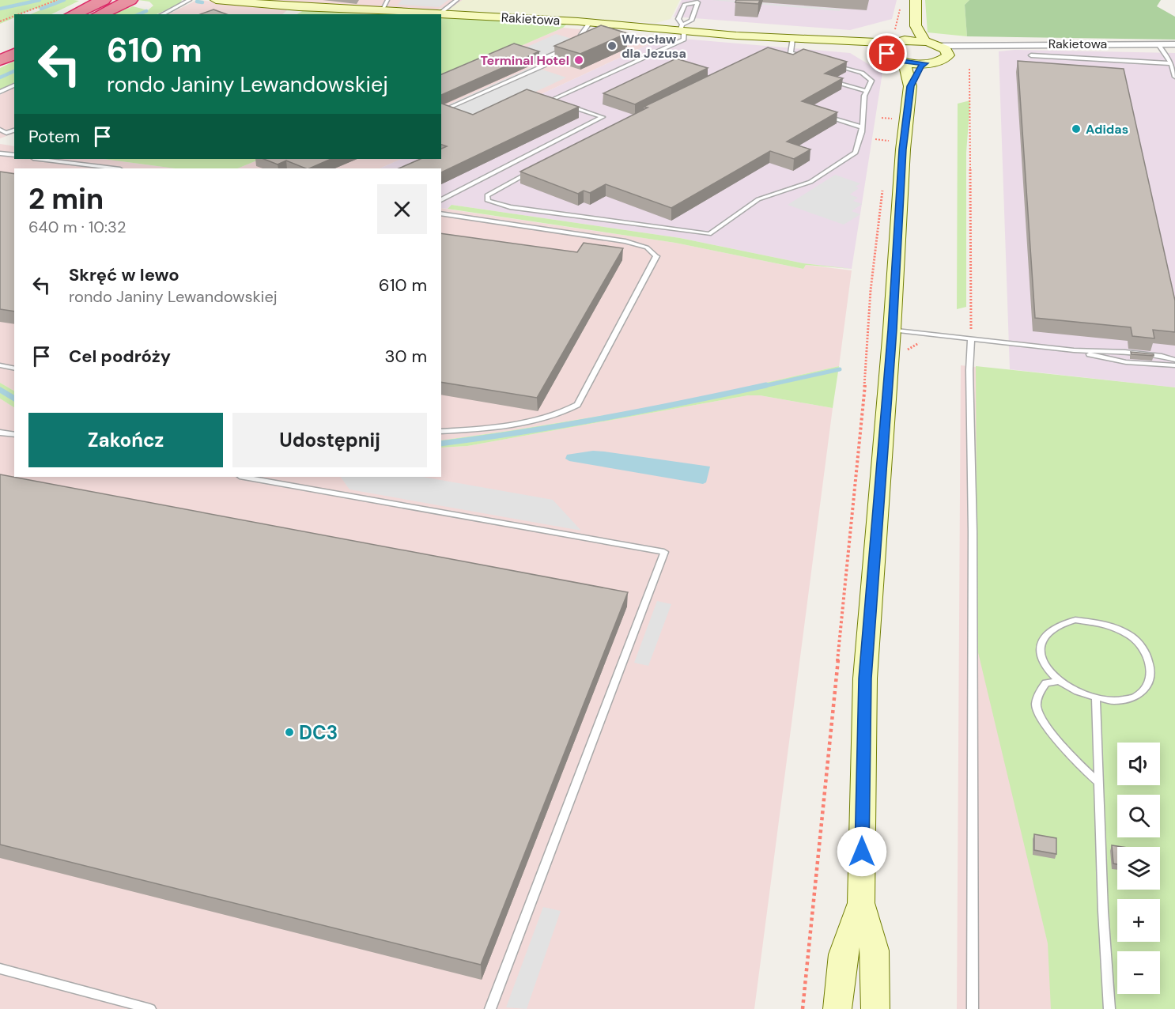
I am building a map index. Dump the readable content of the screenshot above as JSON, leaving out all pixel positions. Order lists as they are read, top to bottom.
{
  "streets": {
    "street": ["Rakietowa"]
  },
  "places": [
    "Wrocław dla Jezusa",
    "Terminal Hotel",
    "Adidas",
    "DC3"
  ],
  "page": {
    "turn": ["610 m", "rondo Janiny Lewandowskiej"],
    "then": "Potem",
    "heading": ["2 min", "640 m · 10:32"],
    "list": [
      {
        "name": "Skręć w lewo",
        "note": "rondo Janiny Lewandowskiej",
        "value": "610 m"
      },
      {
        "name": "Cel podróży",
        "value": "30 m"
      }
    ],
    "buttons": ["Zakończ", "Udostępnij"],
    "map_buttons": ["+", "−"]
  }
}
